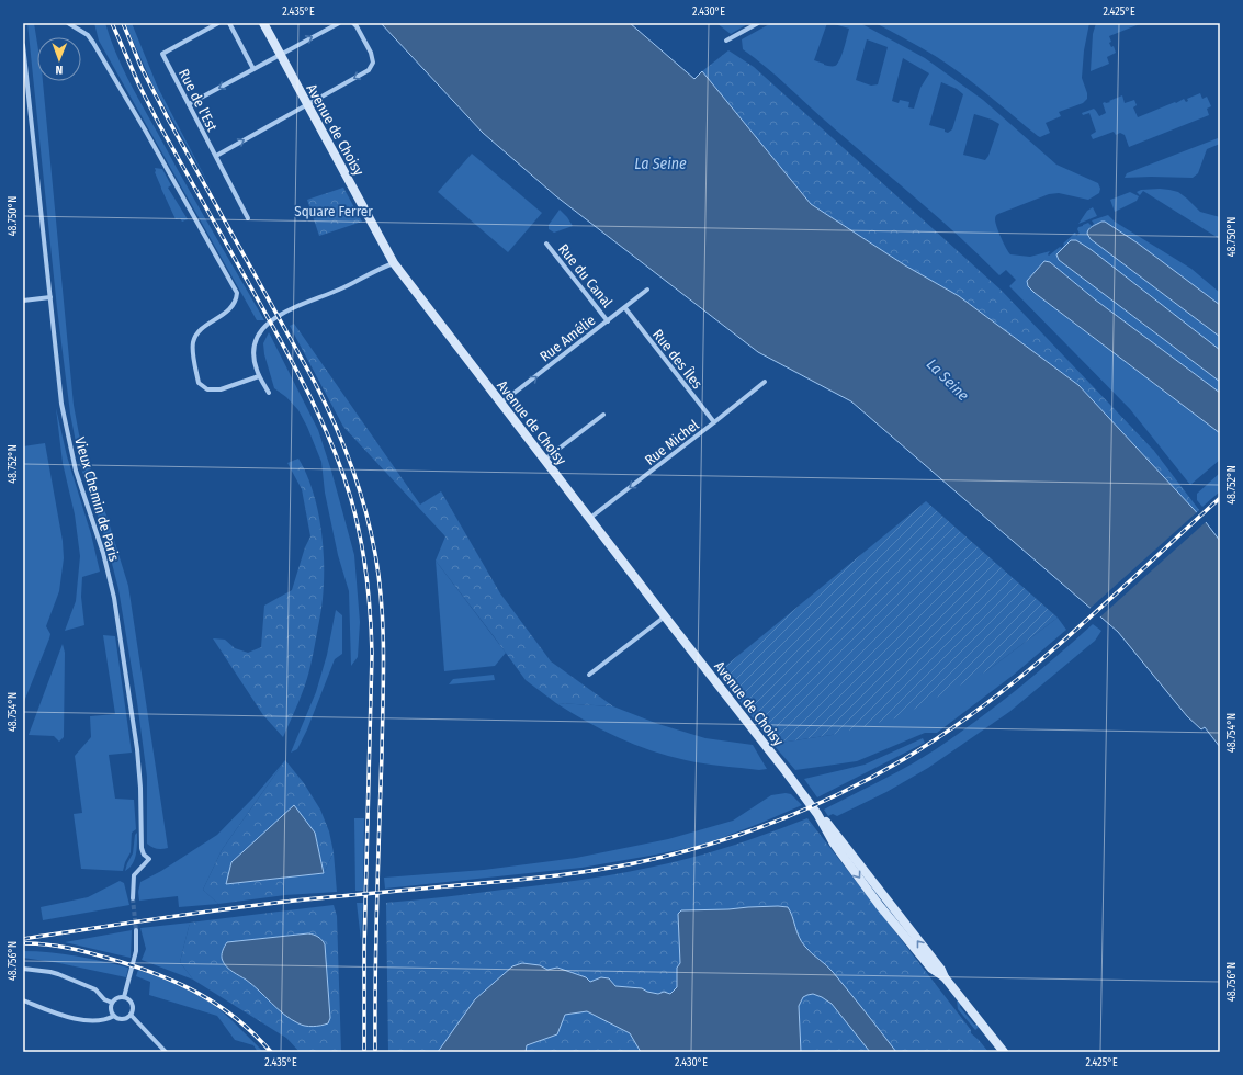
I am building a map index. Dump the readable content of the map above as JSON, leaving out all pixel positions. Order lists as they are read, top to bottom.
{
  "streets": {
    "main road": ["Avenue de Choisy"],
    "street": [
      "Rue de l'Est",
      "Rue du Canal",
      "Rue Amélie",
      "Rue des Îles",
      "Rue Michel",
      "Vieux Chemin de Paris"
    ]
  },
  "crossings": [
    ["Avenue de Choisy", "Rue Amélie"],
    ["Avenue de Choisy", "Rue Michel"],
    ["Rue du Canal", "Rue Amélie"],
    ["Rue Amélie", "Rue des Îles"],
    ["Rue des Îles", "Rue Michel"]
  ],
  "one_way": ["Rue Amélie", "Rue Michel"],
  "water": ["La Seine"],
  "parks": ["Square Ferrer"],
  "north": "bottom",
  "coordinates": [
    "2.435°E",
    "2.430°E",
    "2.425°E",
    "48.750°N",
    "48.752°N",
    "48.754°N",
    "48.756°N"
  ]
}
